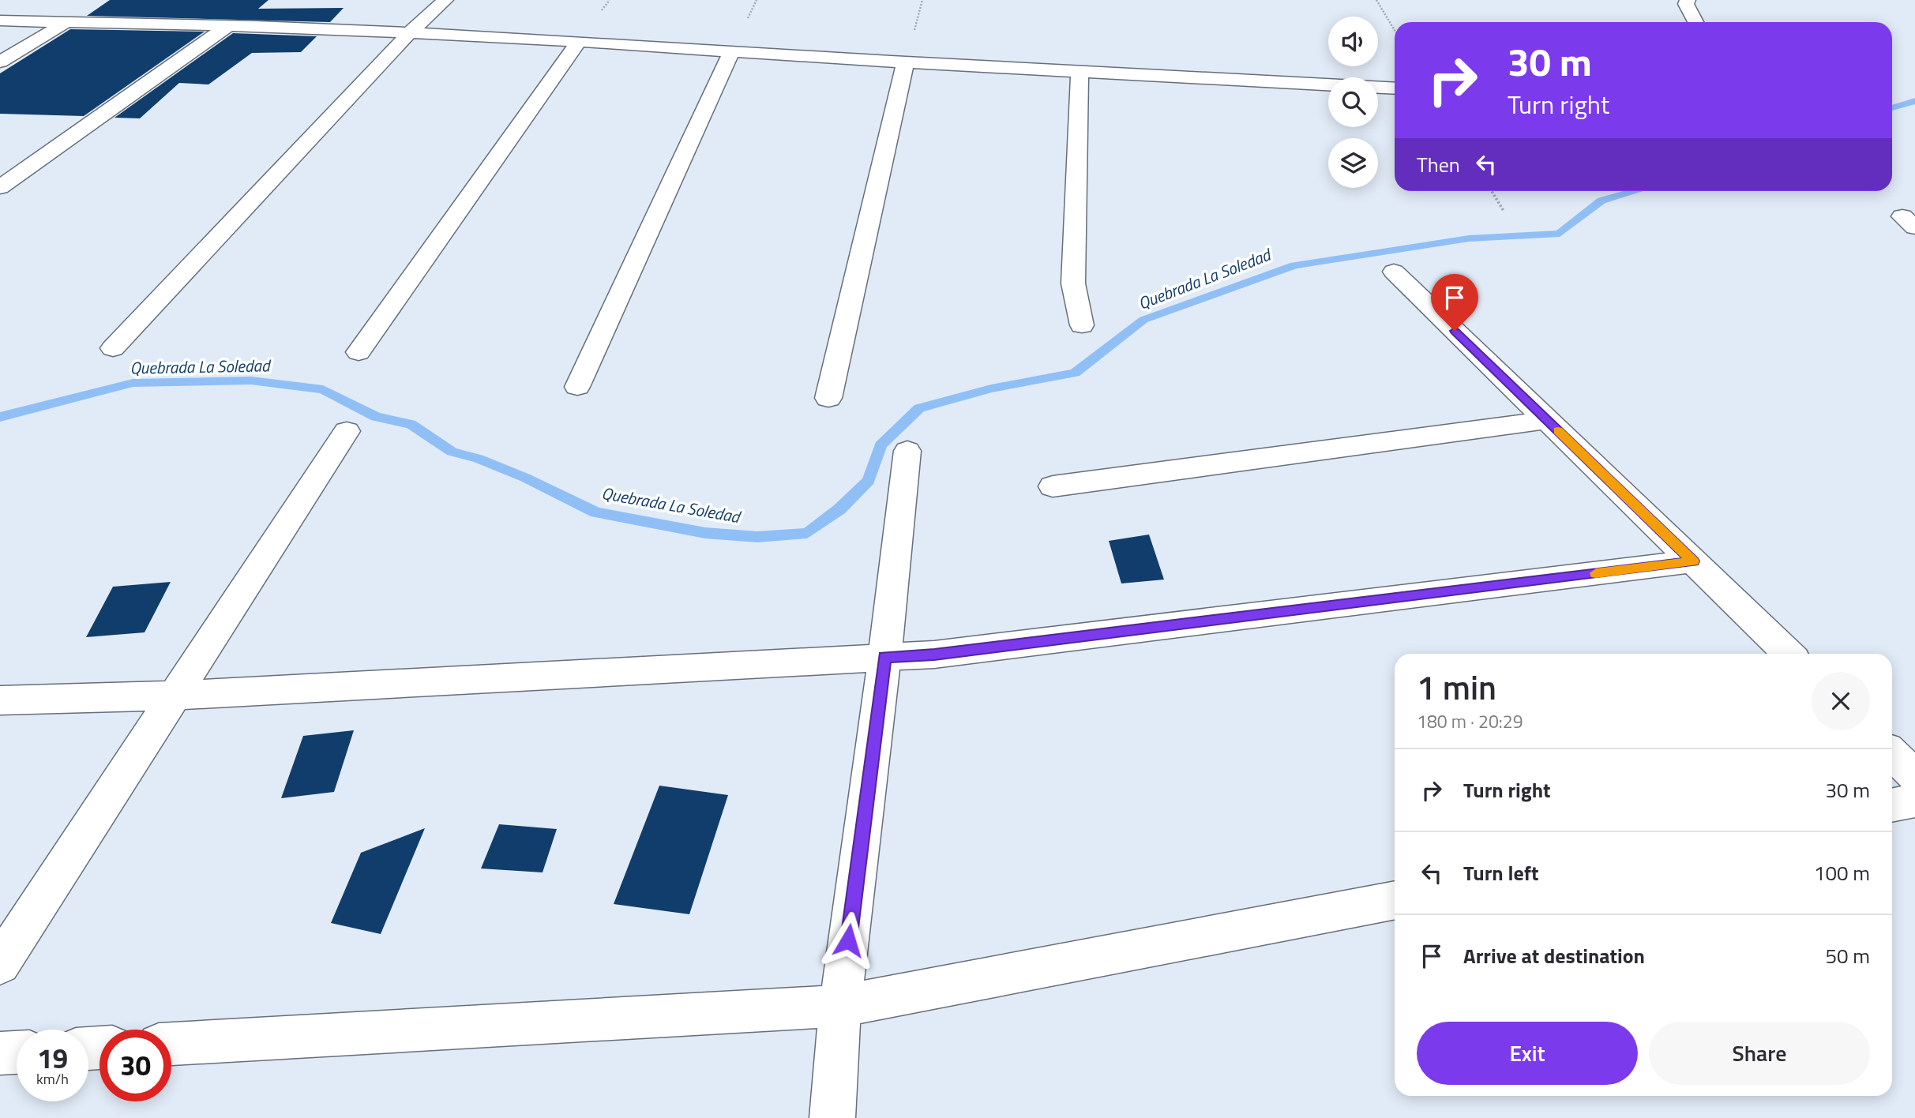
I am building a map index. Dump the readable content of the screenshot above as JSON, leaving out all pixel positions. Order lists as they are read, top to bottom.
{
  "water": ["Quebrada La Soledad"],
  "page": {
    "turn": ["30 m", "Turn right"],
    "then": "Then",
    "heading": ["1 min", "180 m · 20:29"],
    "list": [
      {
        "name": "Turn right",
        "value": "30 m"
      },
      {
        "name": "Turn left",
        "value": "100 m"
      },
      {
        "name": "Arrive at destination",
        "value": "50 m"
      }
    ],
    "buttons": ["Exit", "Share"],
    "speed": "19 km/h",
    "limit": "30"
  }
}
